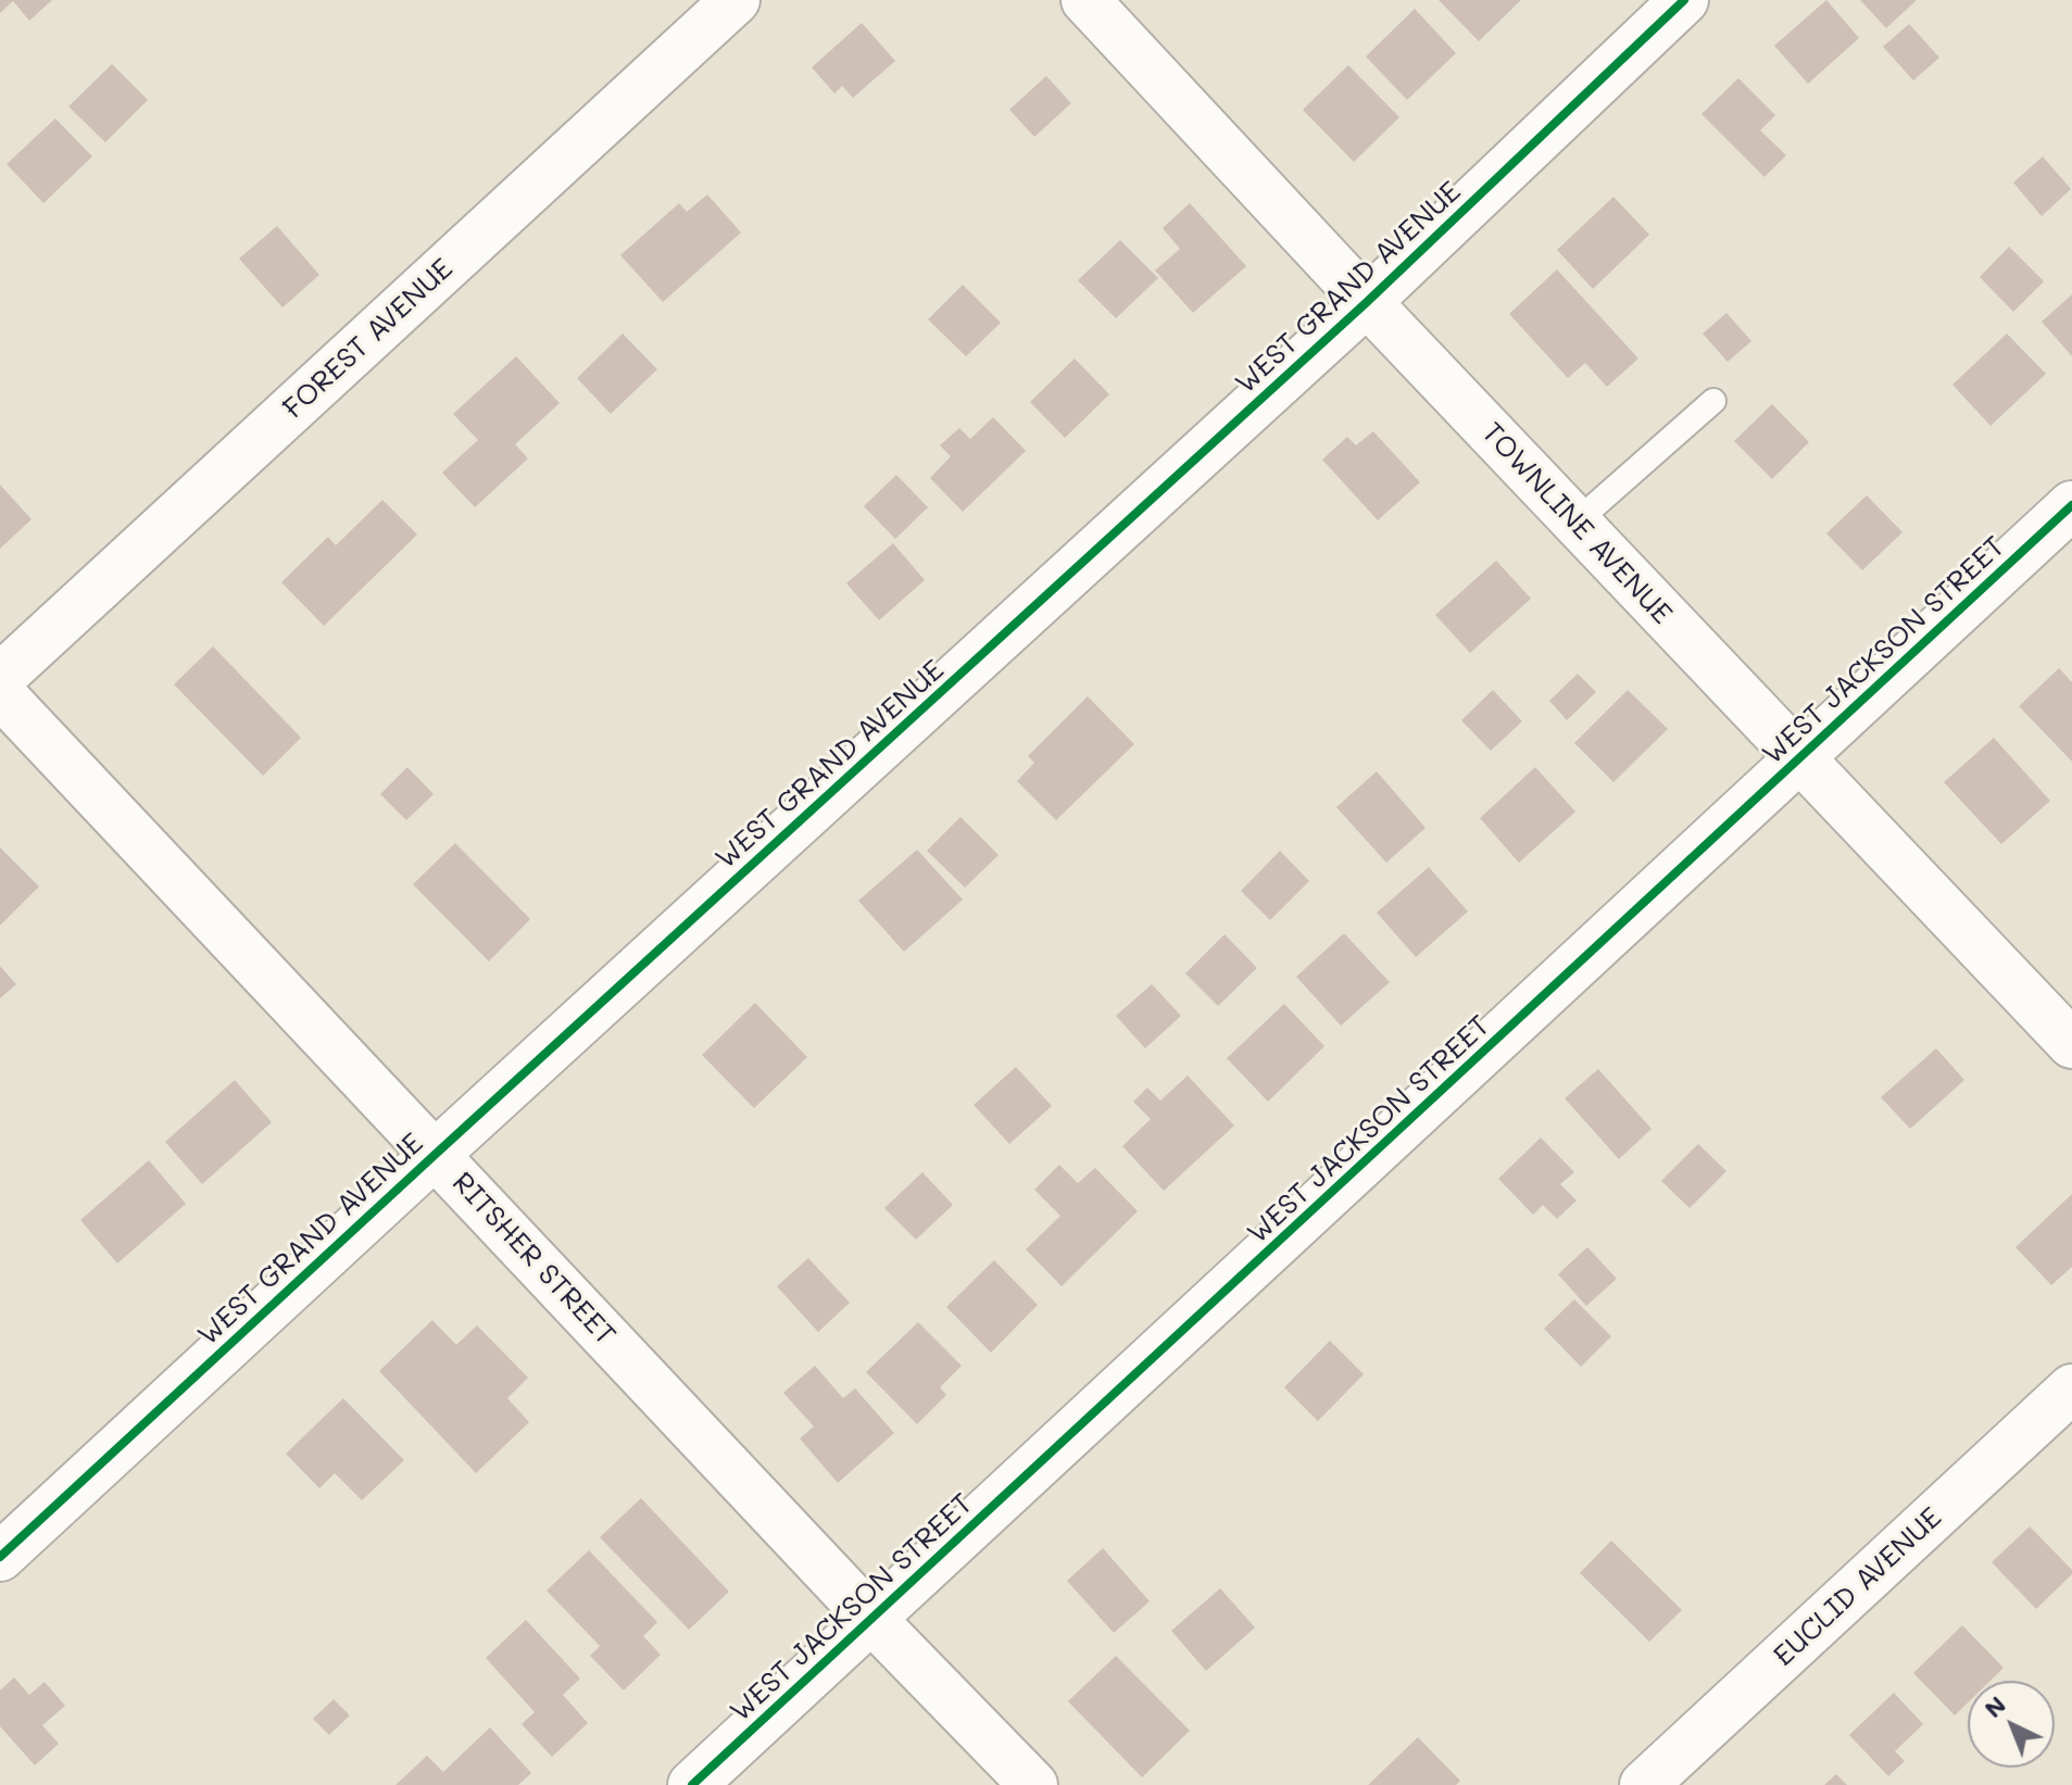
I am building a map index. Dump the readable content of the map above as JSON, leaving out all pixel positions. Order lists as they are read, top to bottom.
{
  "streets": {
    "street": [
      "WEST GRAND AVENUE",
      "FOREST AVENUE",
      "TOWNLINE AVENUE",
      "WEST JACKSON STREET",
      "RITSHER STREET",
      "EUCLID AVENUE"
    ]
  },
  "crossings": [
    ["WEST GRAND AVENUE", "TOWNLINE AVENUE"],
    ["WEST GRAND AVENUE", "RITSHER STREET"],
    ["TOWNLINE AVENUE", "WEST JACKSON STREET"],
    ["WEST JACKSON STREET", "RITSHER STREET"]
  ],
  "north": "top left"
}
